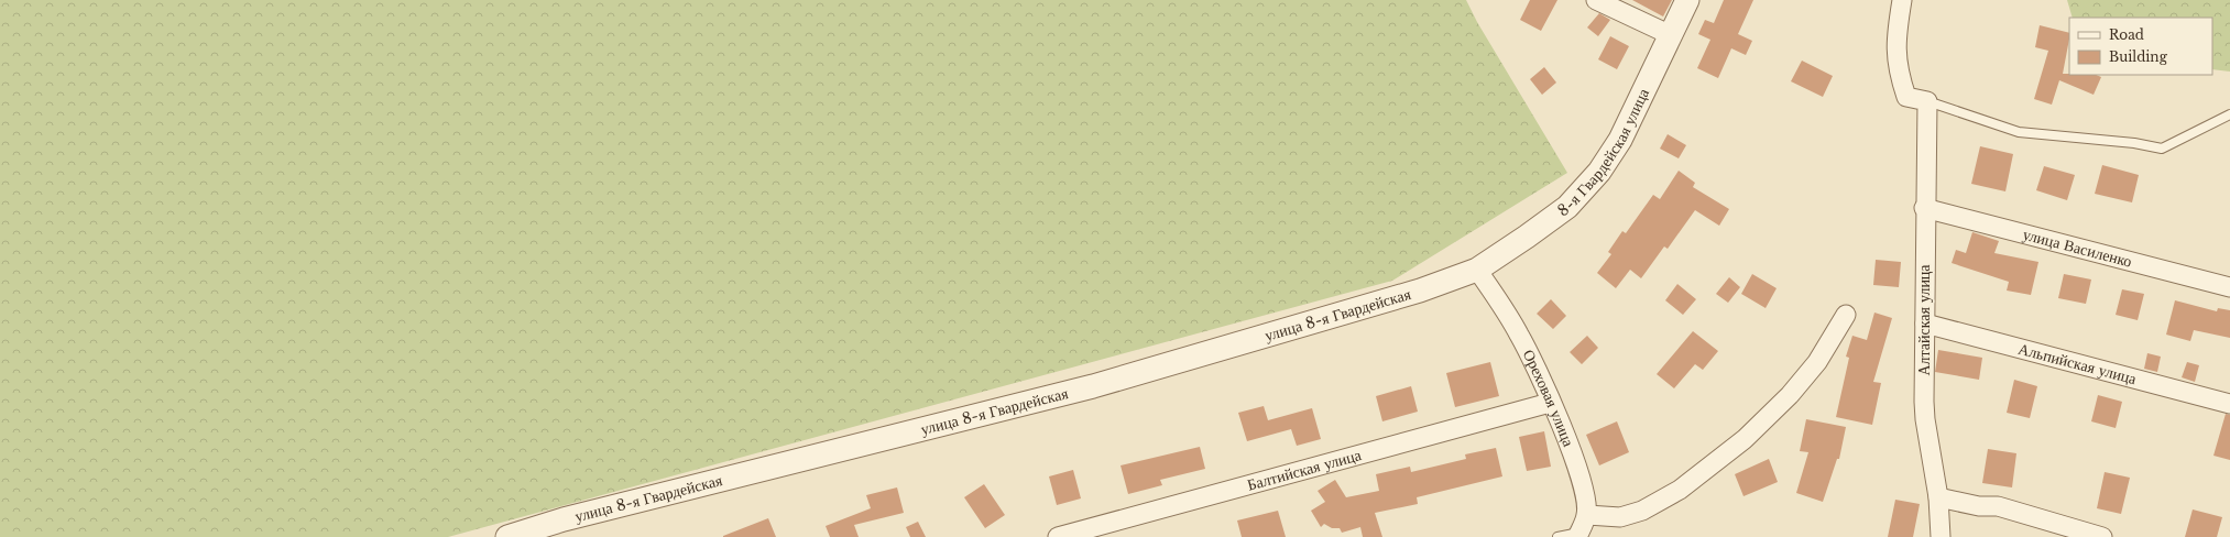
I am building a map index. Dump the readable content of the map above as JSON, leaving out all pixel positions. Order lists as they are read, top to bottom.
{
  "streets": {
    "street": [
      "8-я Гвардейская улица",
      "улица Василенко",
      "улица 8-я Гвардейская",
      "Алтайская улица",
      "Альпийская улица",
      "Ореховая улица",
      "Балтийская улица"
    ]
  },
  "crossings": [
    ["8-я Гвардейская улица", "улица 8-я Гвардейская"],
    ["8-я Гвардейская улица", "Ореховая улица"],
    ["улица Василенко", "Алтайская улица"],
    ["улица 8-я Гвардейская", "Ореховая улица"],
    ["Алтайская улица", "Альпийская улица"],
    ["Ореховая улица", "Балтийская улица"]
  ],
  "legend": ["Road", "Building"]
}
